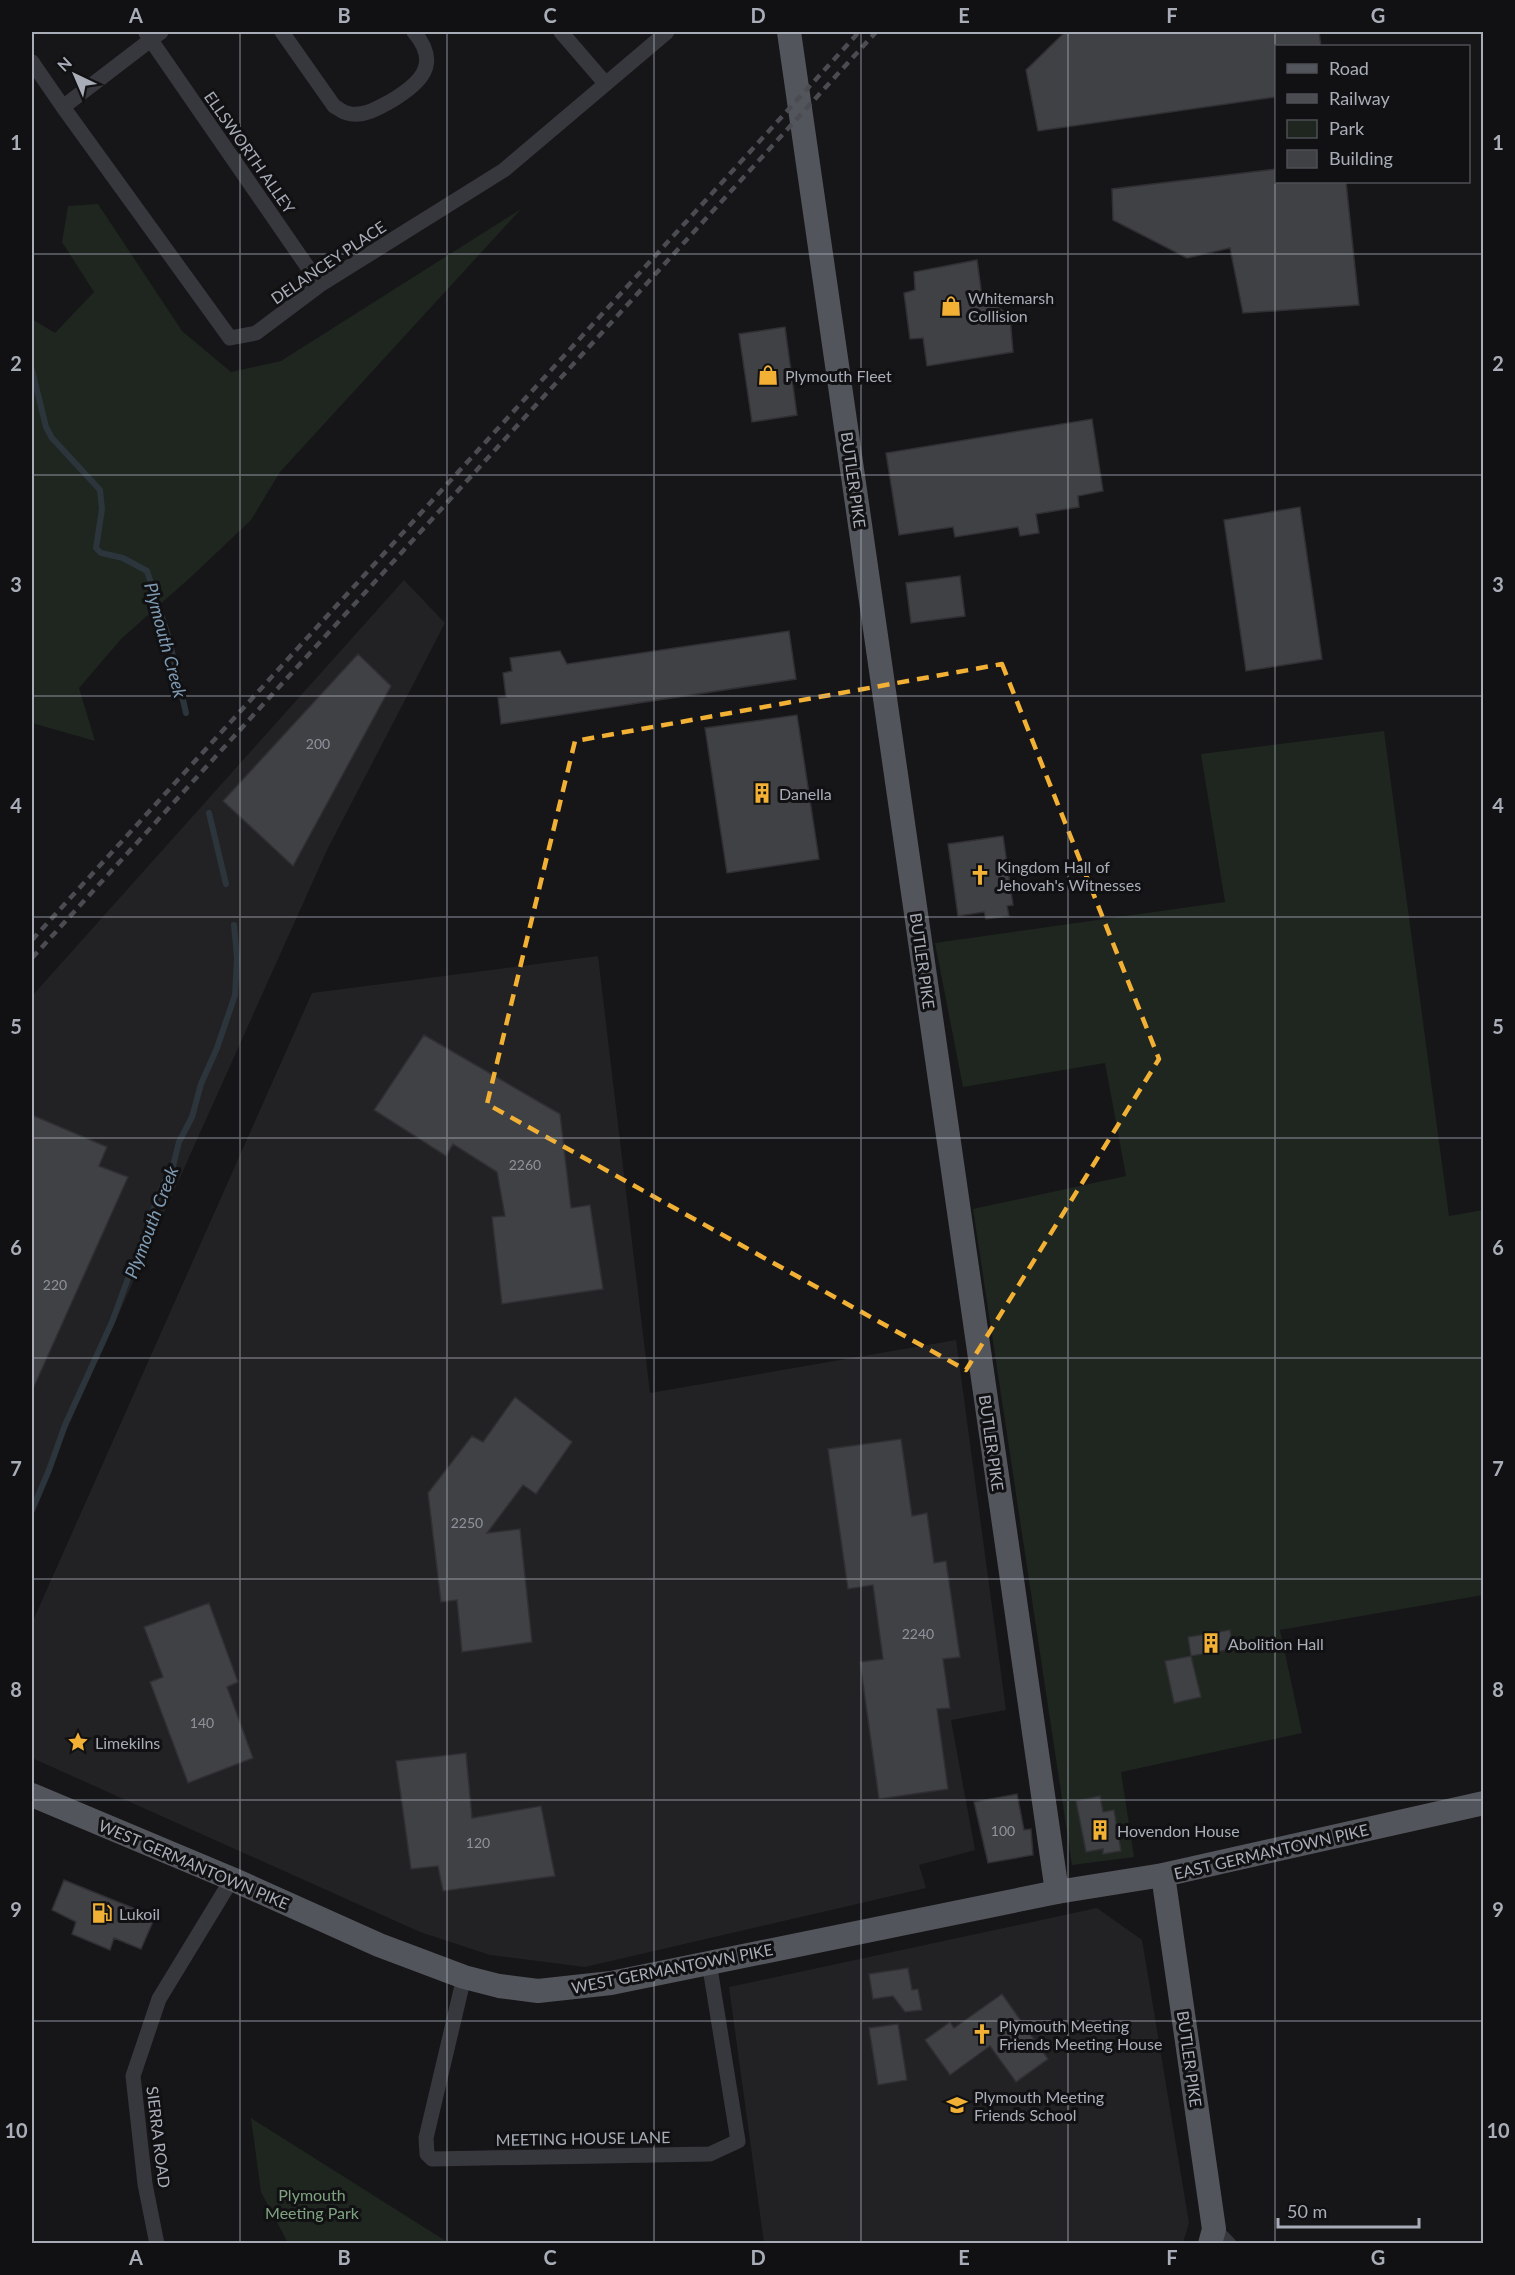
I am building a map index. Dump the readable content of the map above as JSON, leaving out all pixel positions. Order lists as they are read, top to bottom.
{
  "streets": {
    "main road": ["BUTLER PIKE", "EAST GERMANTOWN PIKE", "WEST GERMANTOWN PIKE"],
    "street": [
      "ELLSWORTH ALLEY",
      "DELANCEY PLACE",
      "SIERRA ROAD",
      "MEETING HOUSE LANE"
    ]
  },
  "crossings": [
    ["ELLSWORTH ALLEY", "DELANCEY PLACE"],
    ["BUTLER PIKE", "EAST GERMANTOWN PIKE"],
    ["BUTLER PIKE", "WEST GERMANTOWN PIKE"],
    ["EAST GERMANTOWN PIKE", "WEST GERMANTOWN PIKE"],
    ["WEST GERMANTOWN PIKE", "SIERRA ROAD"],
    ["WEST GERMANTOWN PIKE", "MEETING HOUSE LANE"]
  ],
  "water": ["Plymouth Creek"],
  "parks": ["Plymouth Meeting Park"],
  "places": {
    "shop": ["Whitemarsh Collision", "Plymouth Fleet"],
    "building": ["Danella", "Abolition Hall", "Hovendon House"],
    "church": ["Kingdom Hall of Jehovah's Witnesses", "Plymouth Meeting Friends Meeting House"],
    "place": ["Limekilns"],
    "fuel station": ["Lukoil"],
    "school or university": ["Plymouth Meeting Friends School"]
  },
  "house_numbers": [
    "200",
    "2260",
    "220",
    "2250",
    "2240",
    "140",
    "100",
    "120"
  ],
  "legend": [
    "Road",
    "Railway",
    "Park",
    "Building"
  ],
  "scale_bar": "50 m",
  "north": "top left",
  "grid": {
    "columns": [
      "A",
      "B",
      "C",
      "D",
      "E",
      "F",
      "G"
    ],
    "rows": [
      "1",
      "2",
      "3",
      "4",
      "5",
      "6",
      "7",
      "8",
      "9",
      "10"
    ]
  }
}
